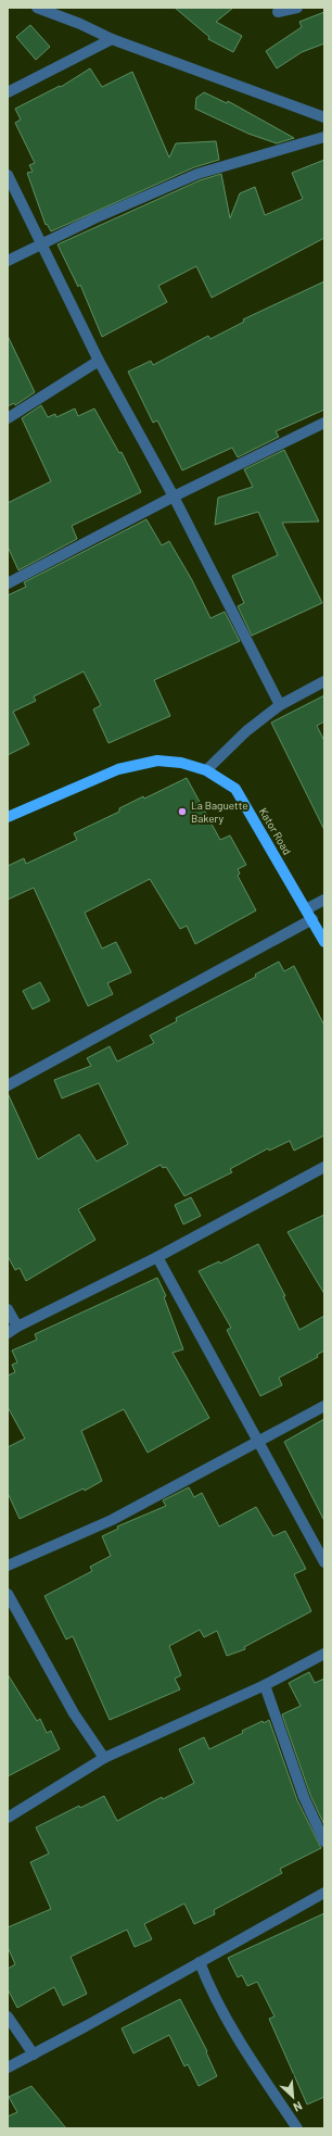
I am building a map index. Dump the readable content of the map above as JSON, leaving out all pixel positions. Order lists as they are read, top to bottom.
{
  "streets": {
    "main road": ["Kator Road"]
  },
  "places": ["La Baguette Bakery"],
  "north": "bottom right"
}
